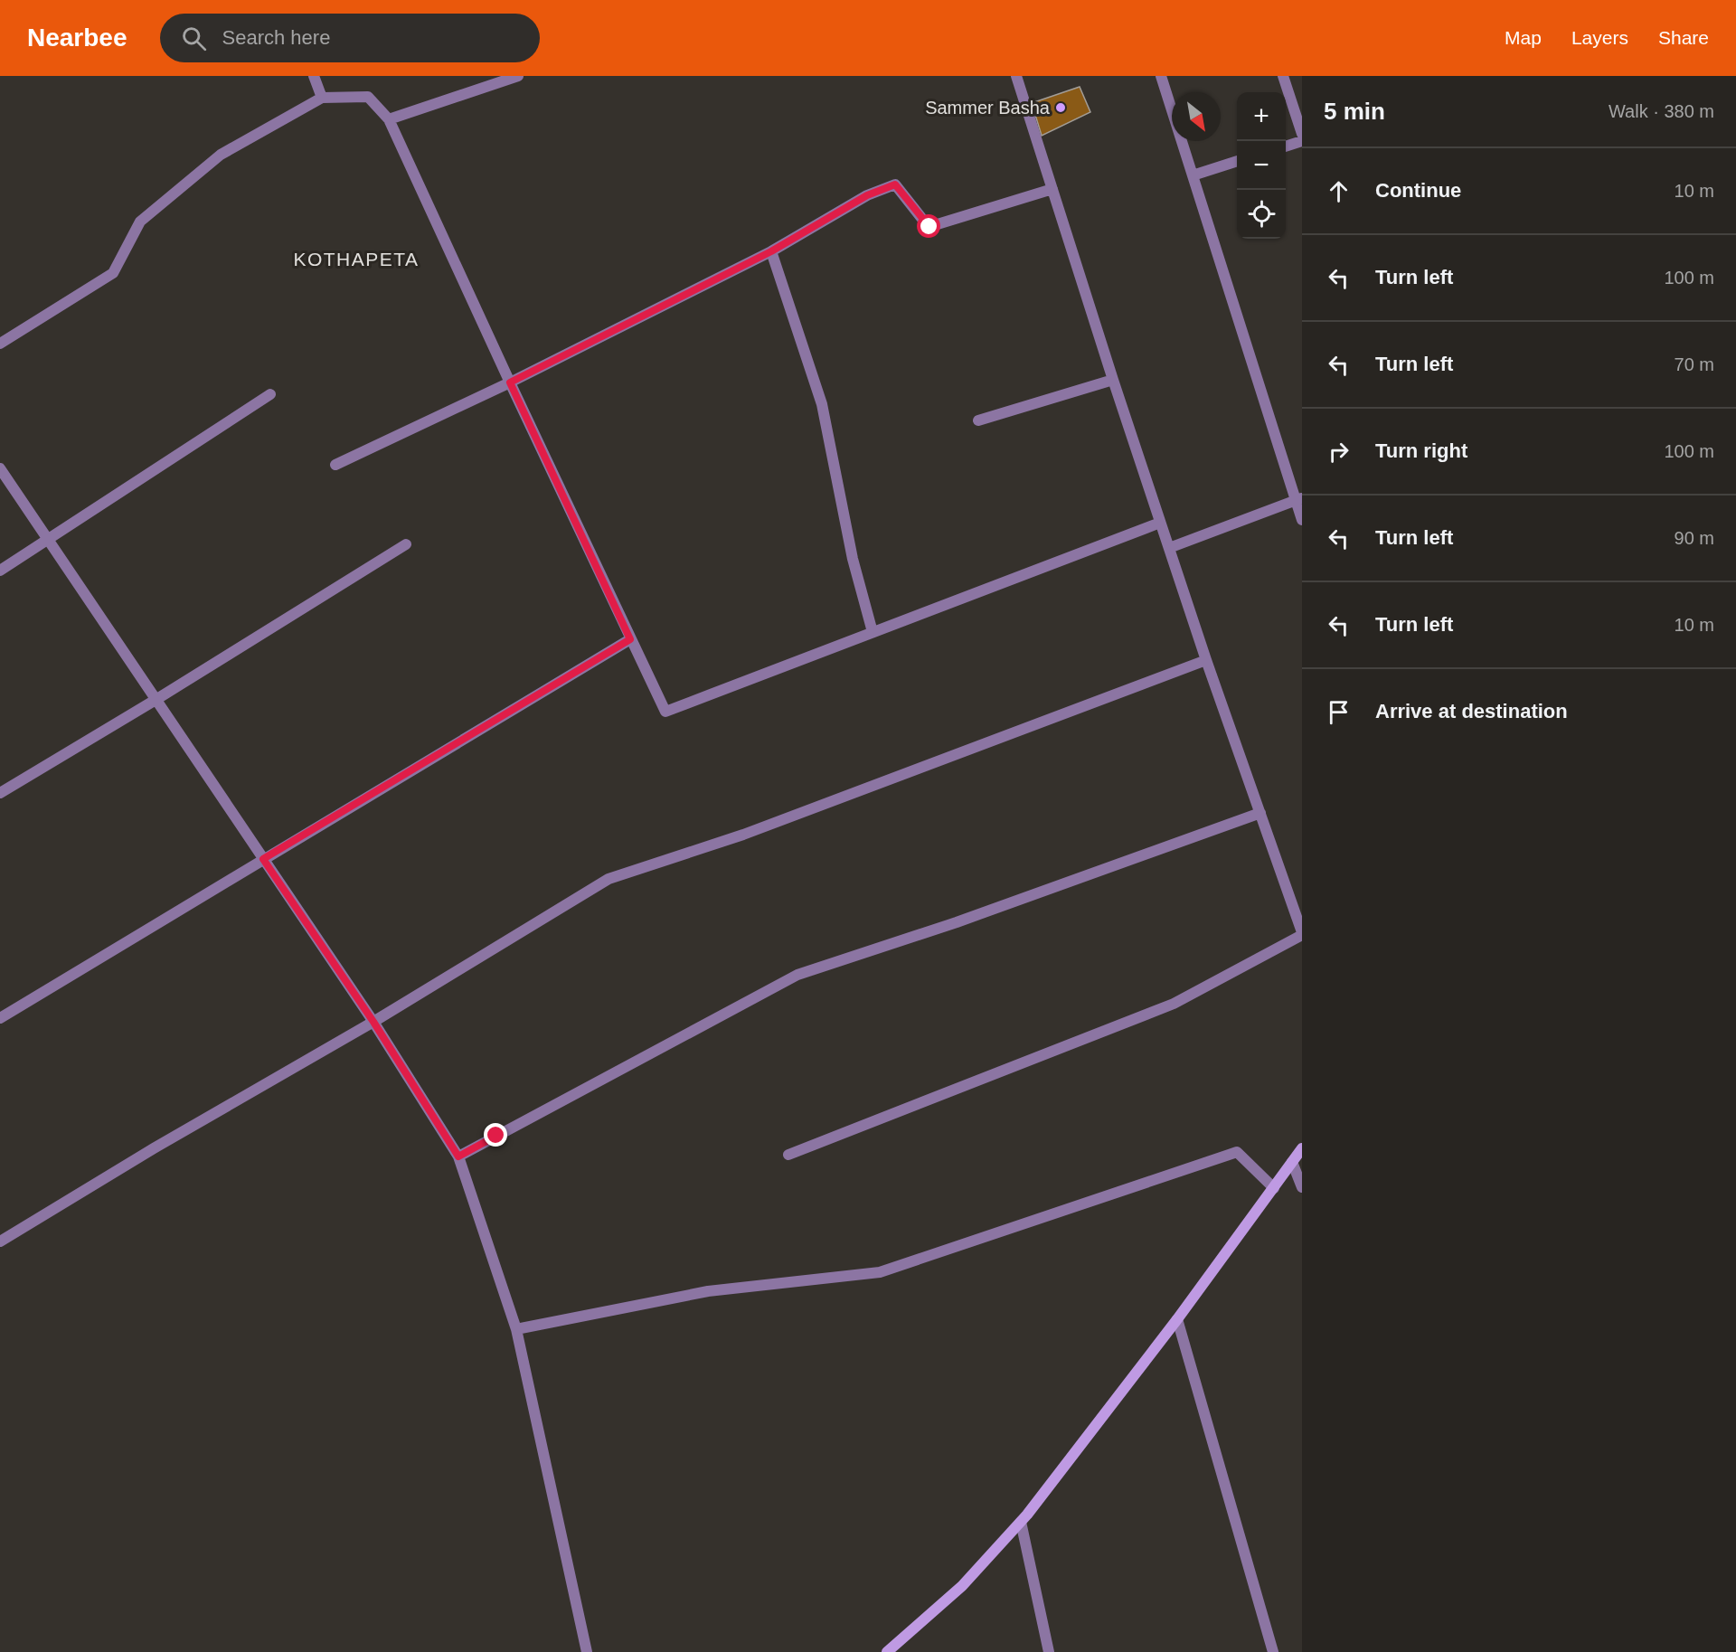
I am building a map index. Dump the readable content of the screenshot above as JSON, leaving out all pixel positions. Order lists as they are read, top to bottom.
{
  "districts": ["KOTHAPETA"],
  "places": ["Sammer Basha"],
  "north": "bottom right",
  "page": {
    "header": "Nearbee",
    "search": "Search here",
    "nav": ["Map", "Layers", "Share"],
    "heading": ["5 min", "Walk · 380 m"],
    "map_buttons": ["+", "−"],
    "list": [
      ["Continue", "10 m"],
      ["Turn left", "100 m"],
      ["Turn left", "70 m"],
      ["Turn right", "100 m"],
      ["Turn left", "90 m"],
      ["Turn left", "10 m"],
      "Arrive at destination"
    ]
  }
}
